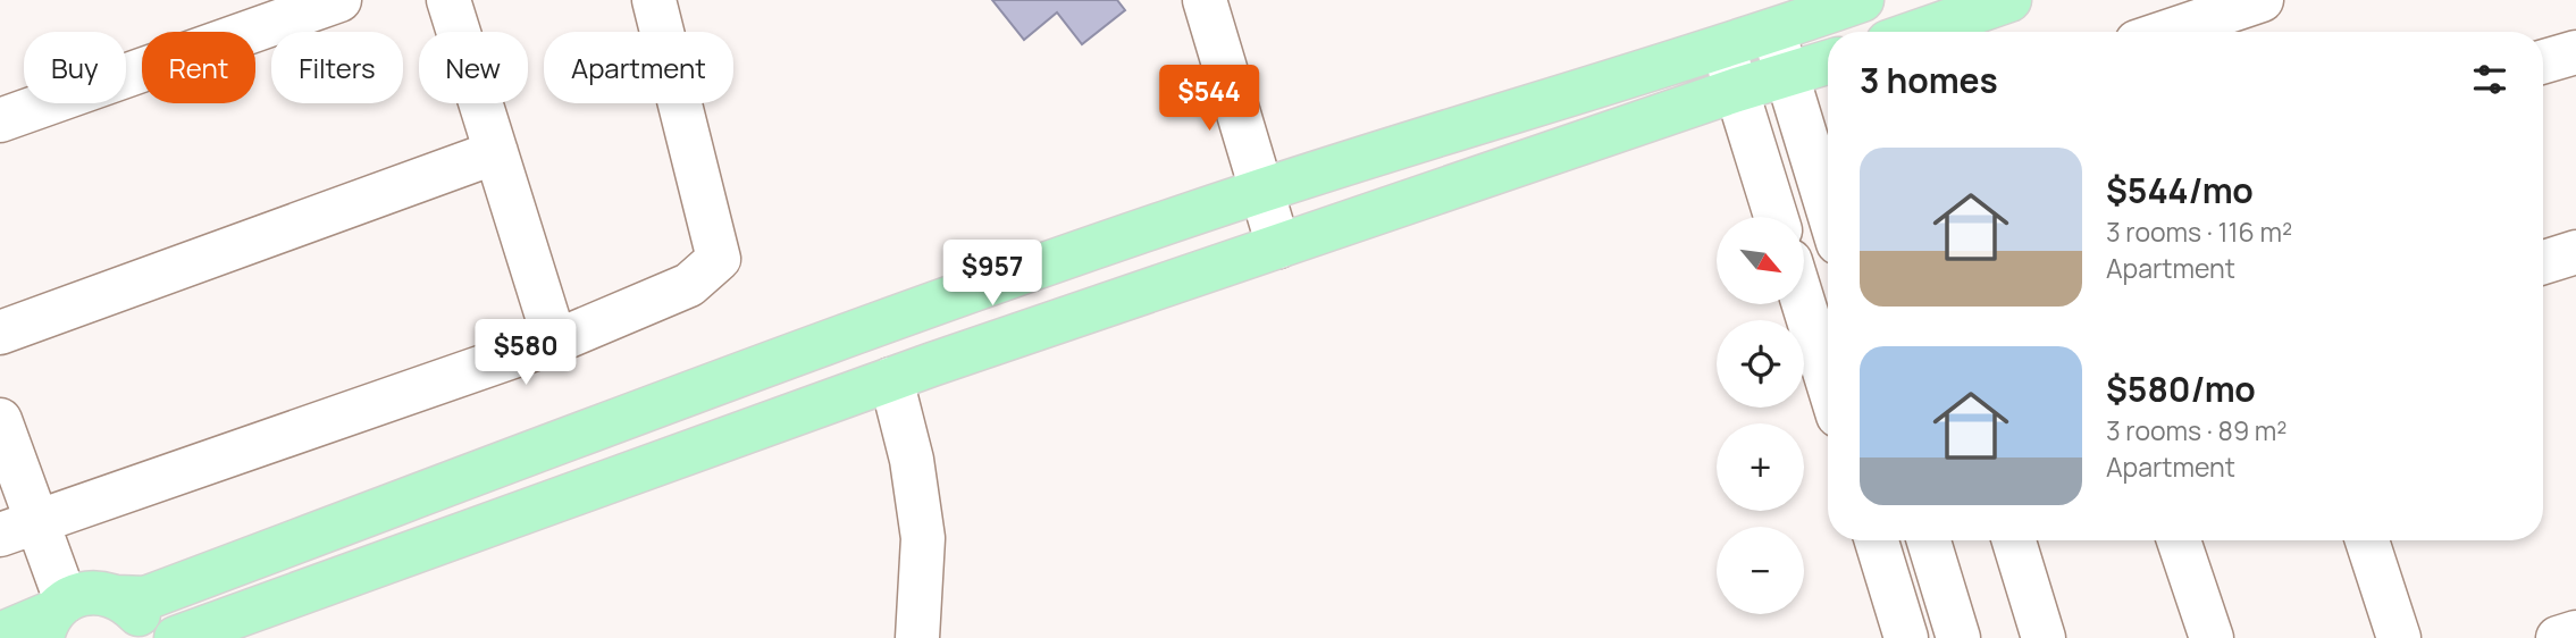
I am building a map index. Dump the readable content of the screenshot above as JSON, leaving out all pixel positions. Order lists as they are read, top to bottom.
{
  "north": "bottom right",
  "page": {
    "chip": [
      "Buy",
      "Rent",
      "Filters",
      "New",
      "Apartment"
    ],
    "heading": "3 homes",
    "price": ["$544", "$957", "$580"],
    "list": [
      {
        "name": "$544/mo",
        "note": "3 rooms · 116 m² · Apartment"
      },
      {
        "name": "$580/mo",
        "note": "3 rooms · 89 m² · Apartment"
      }
    ],
    "map_buttons": ["+", "−"]
  }
}
